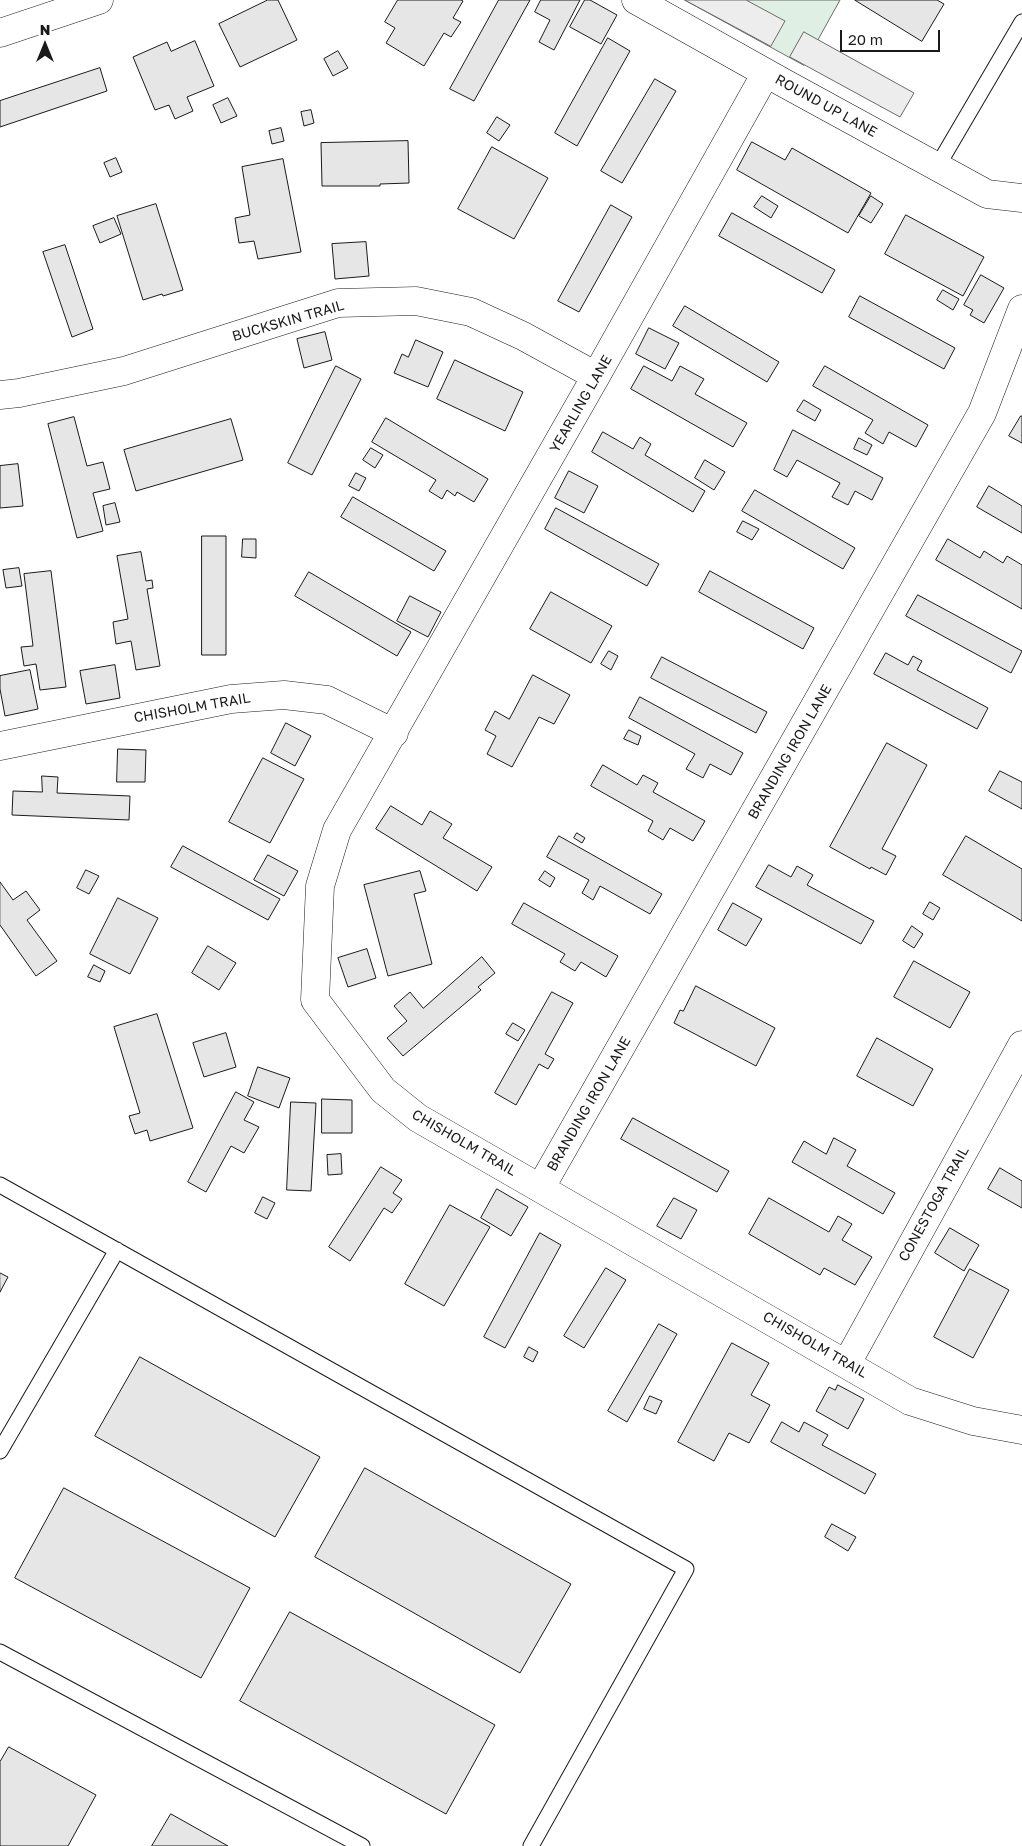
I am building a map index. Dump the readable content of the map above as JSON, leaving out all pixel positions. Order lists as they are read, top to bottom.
{
  "streets": {
    "street": [
      "ROUND UP LANE",
      "BUCKSKIN TRAIL",
      "YEARLING LANE",
      "CHISHOLM TRAIL",
      "BRANDING IRON LANE",
      "CONESTOGA TRAIL"
    ]
  },
  "crossings": [
    ["ROUND UP LANE", "YEARLING LANE"],
    ["BUCKSKIN TRAIL", "YEARLING LANE"],
    ["YEARLING LANE", "CHISHOLM TRAIL"],
    ["CHISHOLM TRAIL", "BRANDING IRON LANE"],
    ["CHISHOLM TRAIL", "CONESTOGA TRAIL"]
  ],
  "scale_bar": "20 m",
  "north": "top"
}
